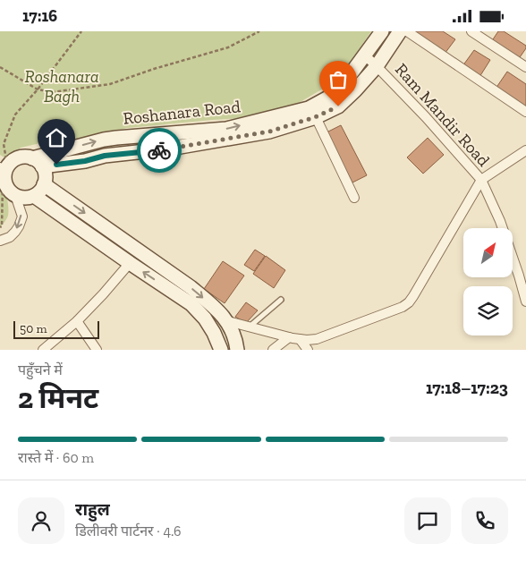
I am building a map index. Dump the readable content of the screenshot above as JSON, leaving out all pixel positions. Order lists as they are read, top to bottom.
{
  "streets": {
    "street": ["Roshanara Road", "Ram Mandir Road"]
  },
  "crossings": [
    ["Roshanara Road", "Ram Mandir Road"]
  ],
  "parks": ["Roshanara Bagh"],
  "scale_bar": "50 m",
  "north": "top right",
  "page": {
    "status": "17:16",
    "scale": "50 m",
    "heading": ["2 मिनट", "पहुँचने में", "17:18–17:23"],
    "panel": ["राहुल", "डिलीवरी पार्टनर · 4.6"],
    "bar": "रास्ते में · 60 m"
  }
}
